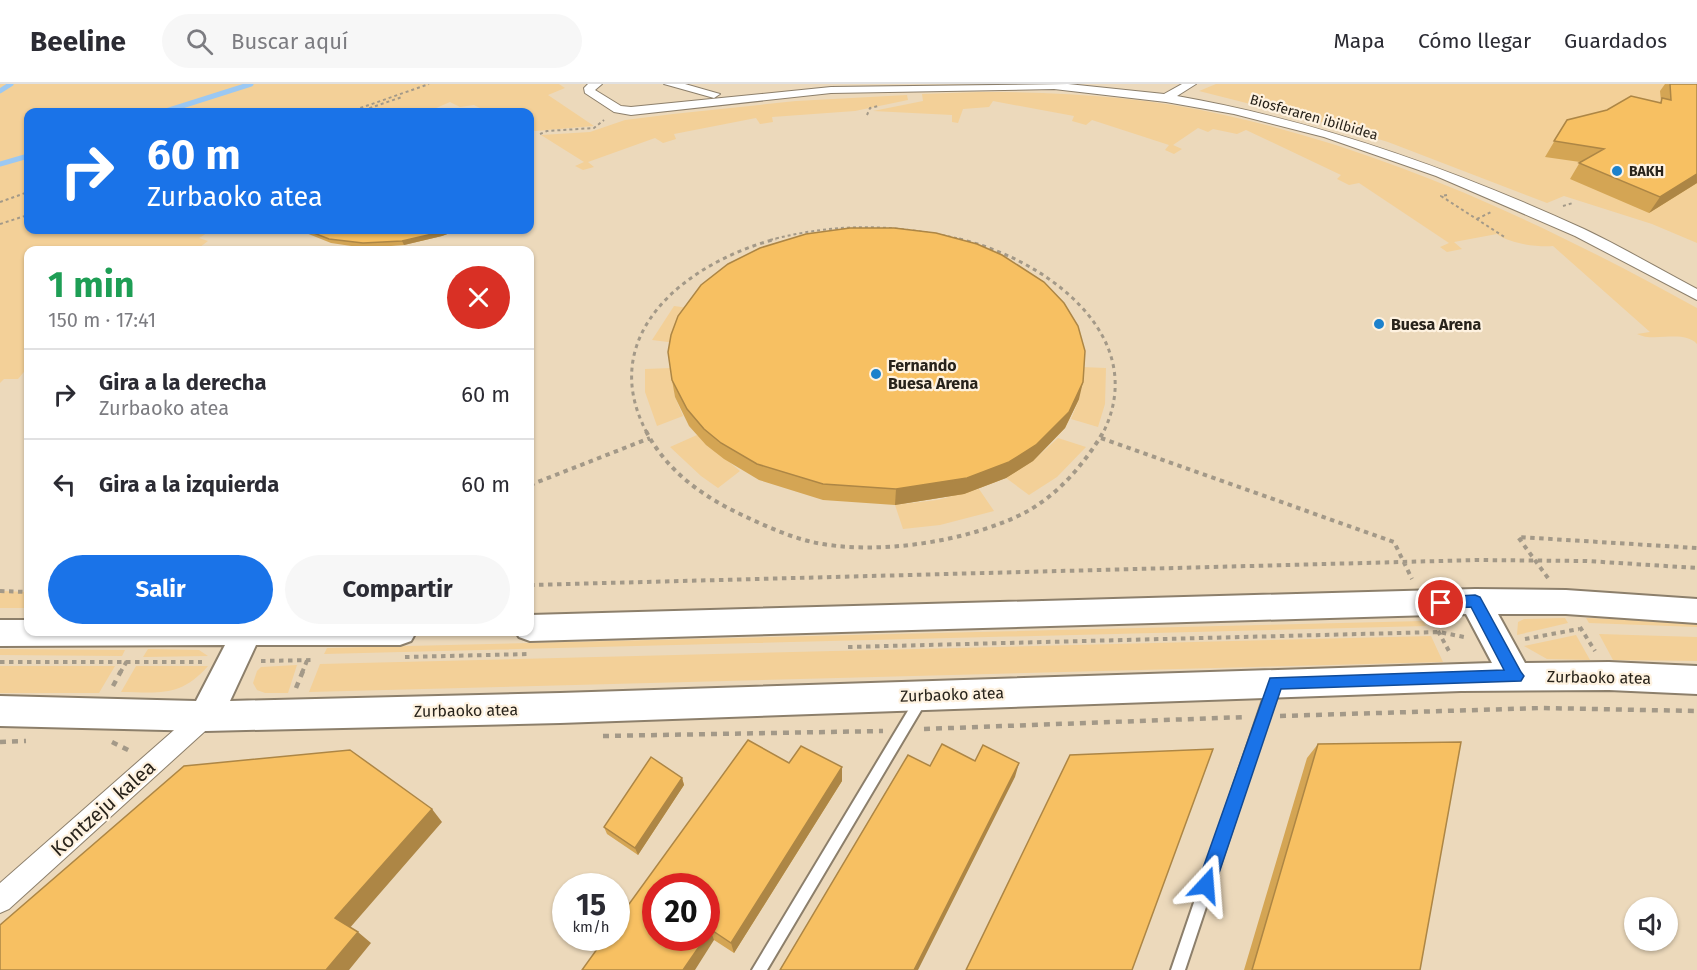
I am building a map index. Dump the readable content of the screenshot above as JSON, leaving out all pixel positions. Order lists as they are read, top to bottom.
{
  "streets": {
    "street": ["Biosferaren ibilbidea", "Zurbaoko atea", "Kontzeju kalea"]
  },
  "crossings": [
    ["Zurbaoko atea", "Kontzeju kalea"]
  ],
  "places": ["BAKH", "Buesa Arena", "Fernando Buesa Arena"],
  "page": {
    "header": "Beeline",
    "search": "Buscar aquí",
    "nav": ["Mapa", "Cómo llegar", "Guardados"],
    "turn": ["60 m", "Zurbaoko atea"],
    "heading": ["1 min", "150 m · 17:41"],
    "list": [
      {
        "name": "Gira a la derecha",
        "note": "Zurbaoko atea",
        "value": "60 m"
      },
      {
        "name": "Gira a la izquierda",
        "value": "60 m"
      }
    ],
    "buttons": ["Salir", "Compartir"],
    "speed": "15 km/h",
    "limit": "20"
  }
}
